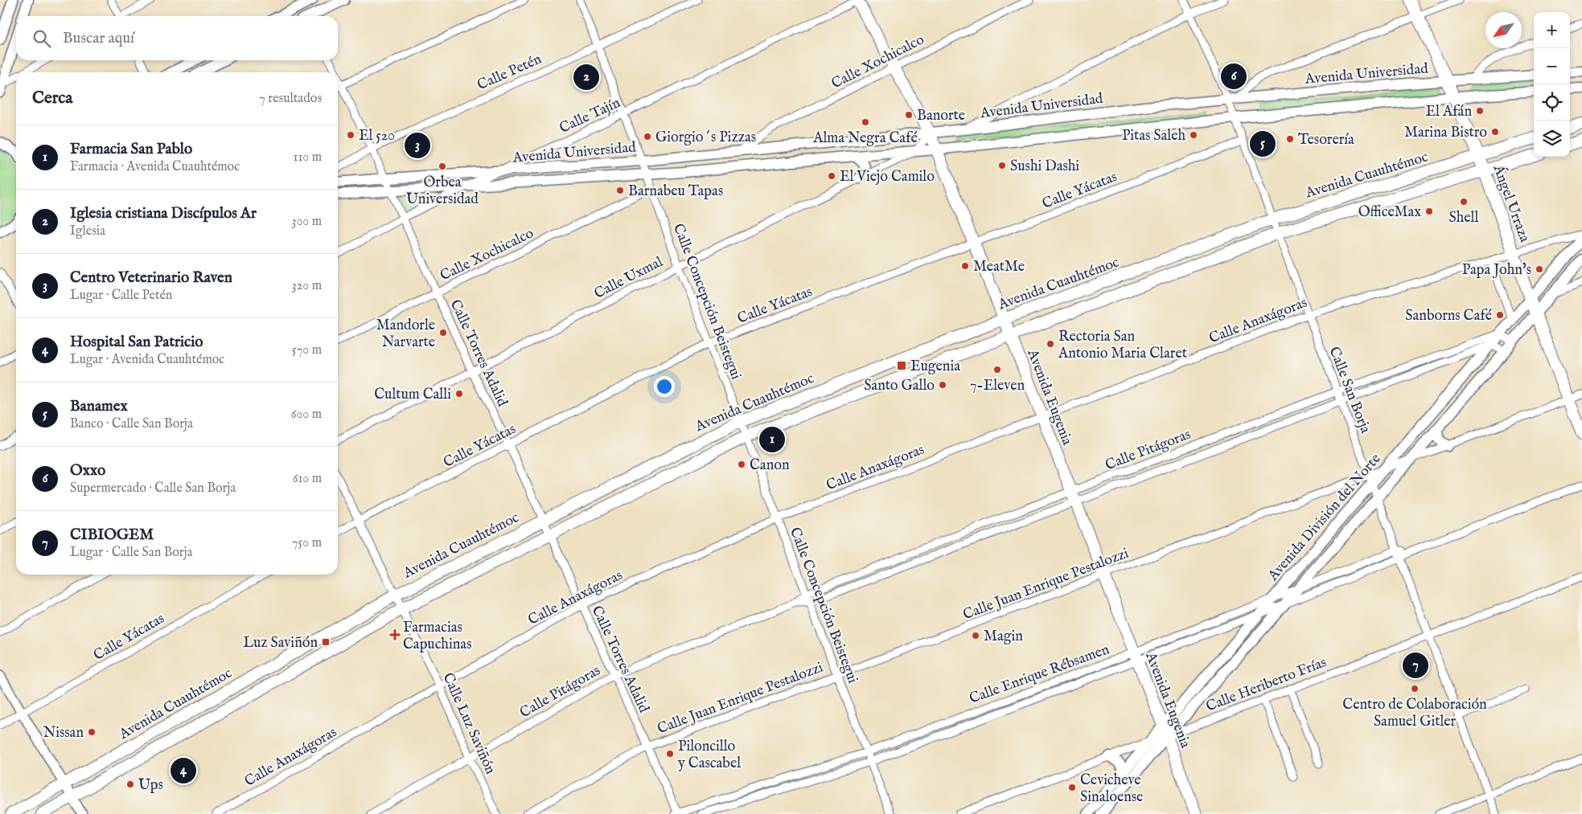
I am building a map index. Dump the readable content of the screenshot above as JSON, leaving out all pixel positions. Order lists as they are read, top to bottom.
{
  "streets": {
    "main road": [
      "Avenida Universidad",
      "Avenida Cuauhtémoc",
      "Ángel Urraza",
      "Avenida Eugenia",
      "Avenida División del Norte"
    ],
    "street": [
      "Calle Xochicalco",
      "Calle Petén",
      "Calle Tajín",
      "Calle Yácatas",
      "Calle Uxmal",
      "Calle Concepción Beistegui",
      "Calle Anaxágoras",
      "Calle Torres Adalid",
      "Calle San Borja",
      "Calle Pitágoras",
      "Calle Juan Enrique Pestalozzi",
      "Calle Enrique Rébsamen",
      "Calle Heriberto Frías",
      "Calle Luz Saviñón"
    ]
  },
  "crossings": [
    ["Calle Xochicalco", "Avenida Universidad"],
    ["Calle Xochicalco", "Calle Concepción Beistegui"],
    ["Calle Xochicalco", "Calle Torres Adalid"],
    ["Calle Xochicalco", "Avenida Eugenia"],
    ["Calle Petén", "Calle Concepción Beistegui"],
    ["Calle Petén", "Calle Torres Adalid"],
    ["Avenida Universidad", "Calle Tajín"],
    ["Avenida Universidad", "Ángel Urraza"],
    ["Avenida Universidad", "Calle Uxmal"],
    ["Avenida Universidad", "Calle Concepción Beistegui"],
    ["Avenida Universidad", "Calle Torres Adalid"],
    ["Avenida Universidad", "Calle San Borja"],
    ["Avenida Universidad", "Avenida Eugenia"],
    ["Calle Tajín", "Calle Concepción Beistegui"],
    ["Calle Tajín", "Calle Torres Adalid"],
    ["Calle Tajín", "Avenida Eugenia"],
    ["Avenida Cuauhtémoc", "Ángel Urraza"],
    ["Avenida Cuauhtémoc", "Calle Concepción Beistegui"],
    ["Avenida Cuauhtémoc", "Calle Torres Adalid"],
    ["Avenida Cuauhtémoc", "Calle San Borja"],
    ["Avenida Cuauhtémoc", "Avenida Eugenia"],
    ["Avenida Cuauhtémoc", "Calle Luz Saviñón"],
    ["Calle Yácatas", "Calle Concepción Beistegui"],
    ["Calle Yácatas", "Calle Torres Adalid"],
    ["Calle Yácatas", "Calle San Borja"],
    ["Calle Yácatas", "Avenida Eugenia"],
    ["Calle Yácatas", "Calle Luz Saviñón"],
    ["Ángel Urraza", "Calle Anaxágoras"],
    ["Ángel Urraza", "Avenida División del Norte"],
    ["Calle Uxmal", "Calle Concepción Beistegui"],
    ["Calle Uxmal", "Calle Torres Adalid"],
    ["Calle Uxmal", "Avenida Eugenia"],
    ["Calle Concepción Beistegui", "Calle Anaxágoras"],
    ["Calle Concepción Beistegui", "Calle Pitágoras"],
    ["Calle Concepción Beistegui", "Calle Juan Enrique Pestalozzi"],
    ["Calle Concepción Beistegui", "Calle Enrique Rébsamen"],
    ["Calle Anaxágoras", "Calle Torres Adalid"],
    ["Calle Anaxágoras", "Calle San Borja"],
    ["Calle Anaxágoras", "Avenida Eugenia"],
    ["Calle Anaxágoras", "Calle Luz Saviñón"],
    ["Calle Torres Adalid", "Calle Pitágoras"],
    ["Calle Torres Adalid", "Calle Juan Enrique Pestalozzi"],
    ["Calle Torres Adalid", "Calle Enrique Rébsamen"],
    ["Calle San Borja", "Calle Pitágoras"],
    ["Calle San Borja", "Avenida División del Norte"],
    ["Calle San Borja", "Calle Juan Enrique Pestalozzi"],
    ["Calle San Borja", "Calle Enrique Rébsamen"],
    ["Calle San Borja", "Calle Heriberto Frías"],
    ["Avenida Eugenia", "Calle Pitágoras"],
    ["Avenida Eugenia", "Avenida División del Norte"],
    ["Avenida Eugenia", "Calle Juan Enrique Pestalozzi"],
    ["Avenida Eugenia", "Calle Enrique Rébsamen"],
    ["Avenida Eugenia", "Calle Heriberto Frías"],
    ["Calle Pitágoras", "Avenida División del Norte"],
    ["Calle Pitágoras", "Calle Luz Saviñón"],
    ["Avenida División del Norte", "Calle Juan Enrique Pestalozzi"],
    ["Avenida División del Norte", "Calle Enrique Rébsamen"],
    ["Avenida División del Norte", "Calle Heriberto Frías"]
  ],
  "places": {
    "other": [
      "El Afán",
      "Banorte",
      "Alma Negra Café",
      "Marina Bistro",
      "El 520",
      "Pitas Saleh",
      "Giorgio´s Pizzas",
      "Tesorería",
      "Sushi Dashi",
      "Orbea Universidad",
      "El Viejo Camilo",
      "Barnabeu Tapas",
      "Shell",
      "OfficeMax",
      "MeatMe",
      "Papa John's",
      "Sanborns Café",
      "Mandorle Narvarte",
      "Rectoria San Antonio Maria Claret",
      "7-Eleven",
      "Santo Gallo",
      "Cultum Calli",
      "Canon",
      "Magin",
      "Centro de Colaboración Samuel Gitler",
      "Nissan",
      "Piloncillo y Cascabel",
      "Ups",
      "Cevicheve Sinaloense"
    ],
    "transit": ["Eugenia", "Luz Saviñón"],
    "health": ["Farmacias Capuchinas"]
  },
  "north": "bottom left",
  "page": {
    "map_buttons": ["+", "−"],
    "search": "Buscar aquí",
    "pins": [
      "6",
      "2",
      "5",
      "3",
      "1",
      "7",
      "4"
    ],
    "heading": ["Cerca", "7 resultados"],
    "list": [
      {
        "mark": "1",
        "name": "Farmacia San Pablo",
        "note": "Farmacia · Avenida Cuauhtémoc",
        "value": "110 m"
      },
      {
        "mark": "2",
        "name": "Iglesia cristiana Discípulos Ar",
        "note": "Iglesia",
        "value": "300 m"
      },
      {
        "mark": "3",
        "name": "Centro Veterinario Raven",
        "note": "Lugar · Calle Petén",
        "value": "320 m"
      },
      {
        "mark": "4",
        "name": "Hospital San Patricio",
        "note": "Lugar · Avenida Cuauhtémoc",
        "value": "570 m"
      },
      {
        "mark": "5",
        "name": "Banamex",
        "note": "Banco · Calle San Borja",
        "value": "600 m"
      },
      {
        "mark": "6",
        "name": "Oxxo",
        "note": "Supermercado · Calle San Borja",
        "value": "610 m"
      },
      {
        "mark": "7",
        "name": "CIBIOGEM",
        "note": "Lugar · Calle San Borja",
        "value": "750 m"
      }
    ]
  }
}
